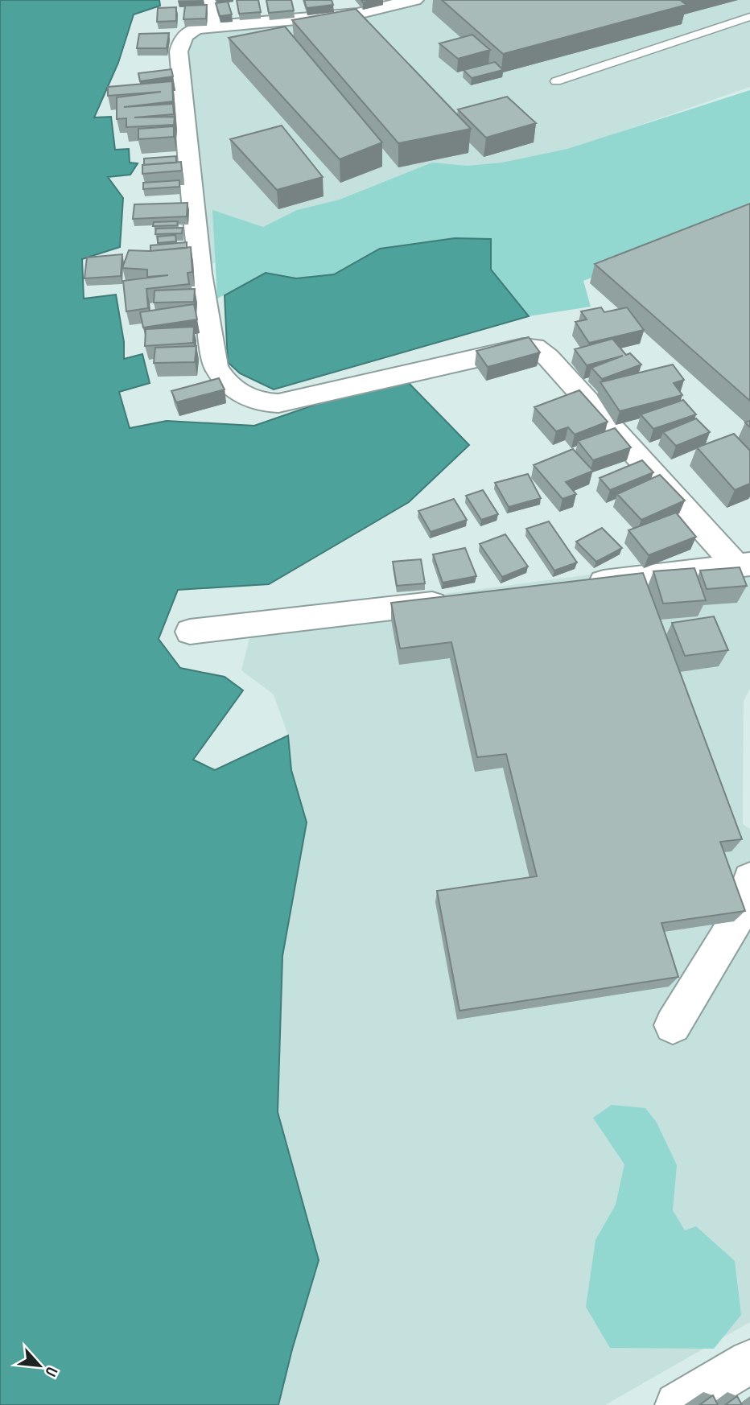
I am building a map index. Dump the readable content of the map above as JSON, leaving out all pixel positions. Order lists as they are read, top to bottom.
{
  "north": "bottom right"
}
